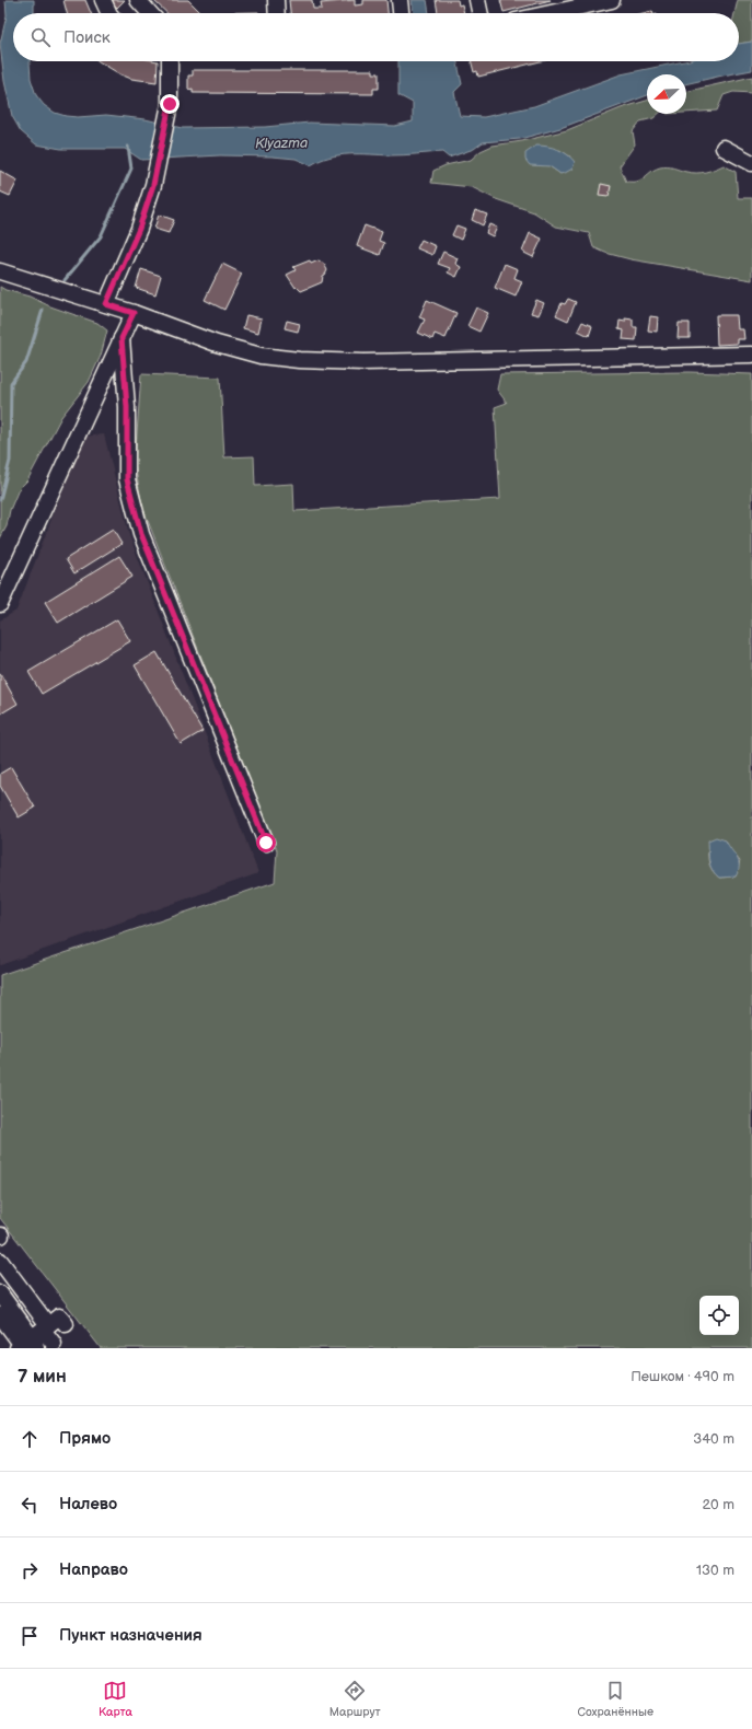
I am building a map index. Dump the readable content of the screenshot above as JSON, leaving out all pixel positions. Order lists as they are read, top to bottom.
{
  "water": ["Klyazma"],
  "north": "bottom left",
  "page": {
    "search": "Поиск",
    "heading": ["7 мин", "Пешком · 490 m"],
    "list": [
      ["Прямо", "340 m"],
      ["Налево", "20 m"],
      ["Направо", "130 m"],
      "Пункт назначения"
    ],
    "nav": ["Карта", "Маршрут", "Сохранённые"]
  }
}
